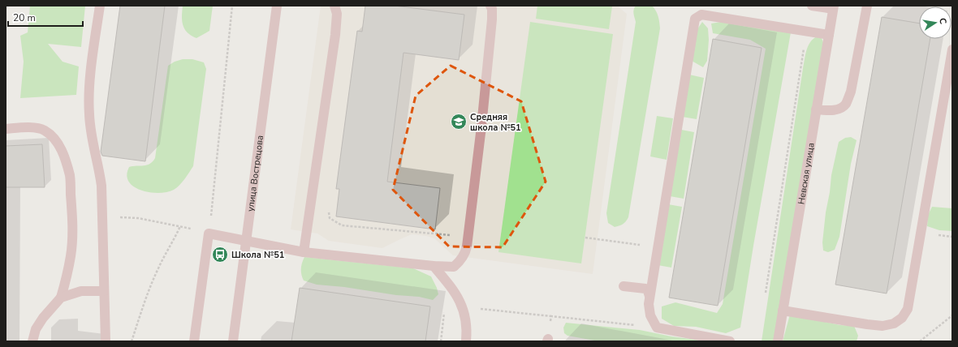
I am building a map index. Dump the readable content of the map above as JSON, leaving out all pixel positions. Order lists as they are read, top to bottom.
{
  "streets": {
    "street": ["улица Вострецова", "Невская улица"]
  },
  "places": {
    "school or university": ["Средняя школа №51"],
    "bus stop": ["Школа №51"]
  },
  "scale_bar": "20 m",
  "north": "right"
}
